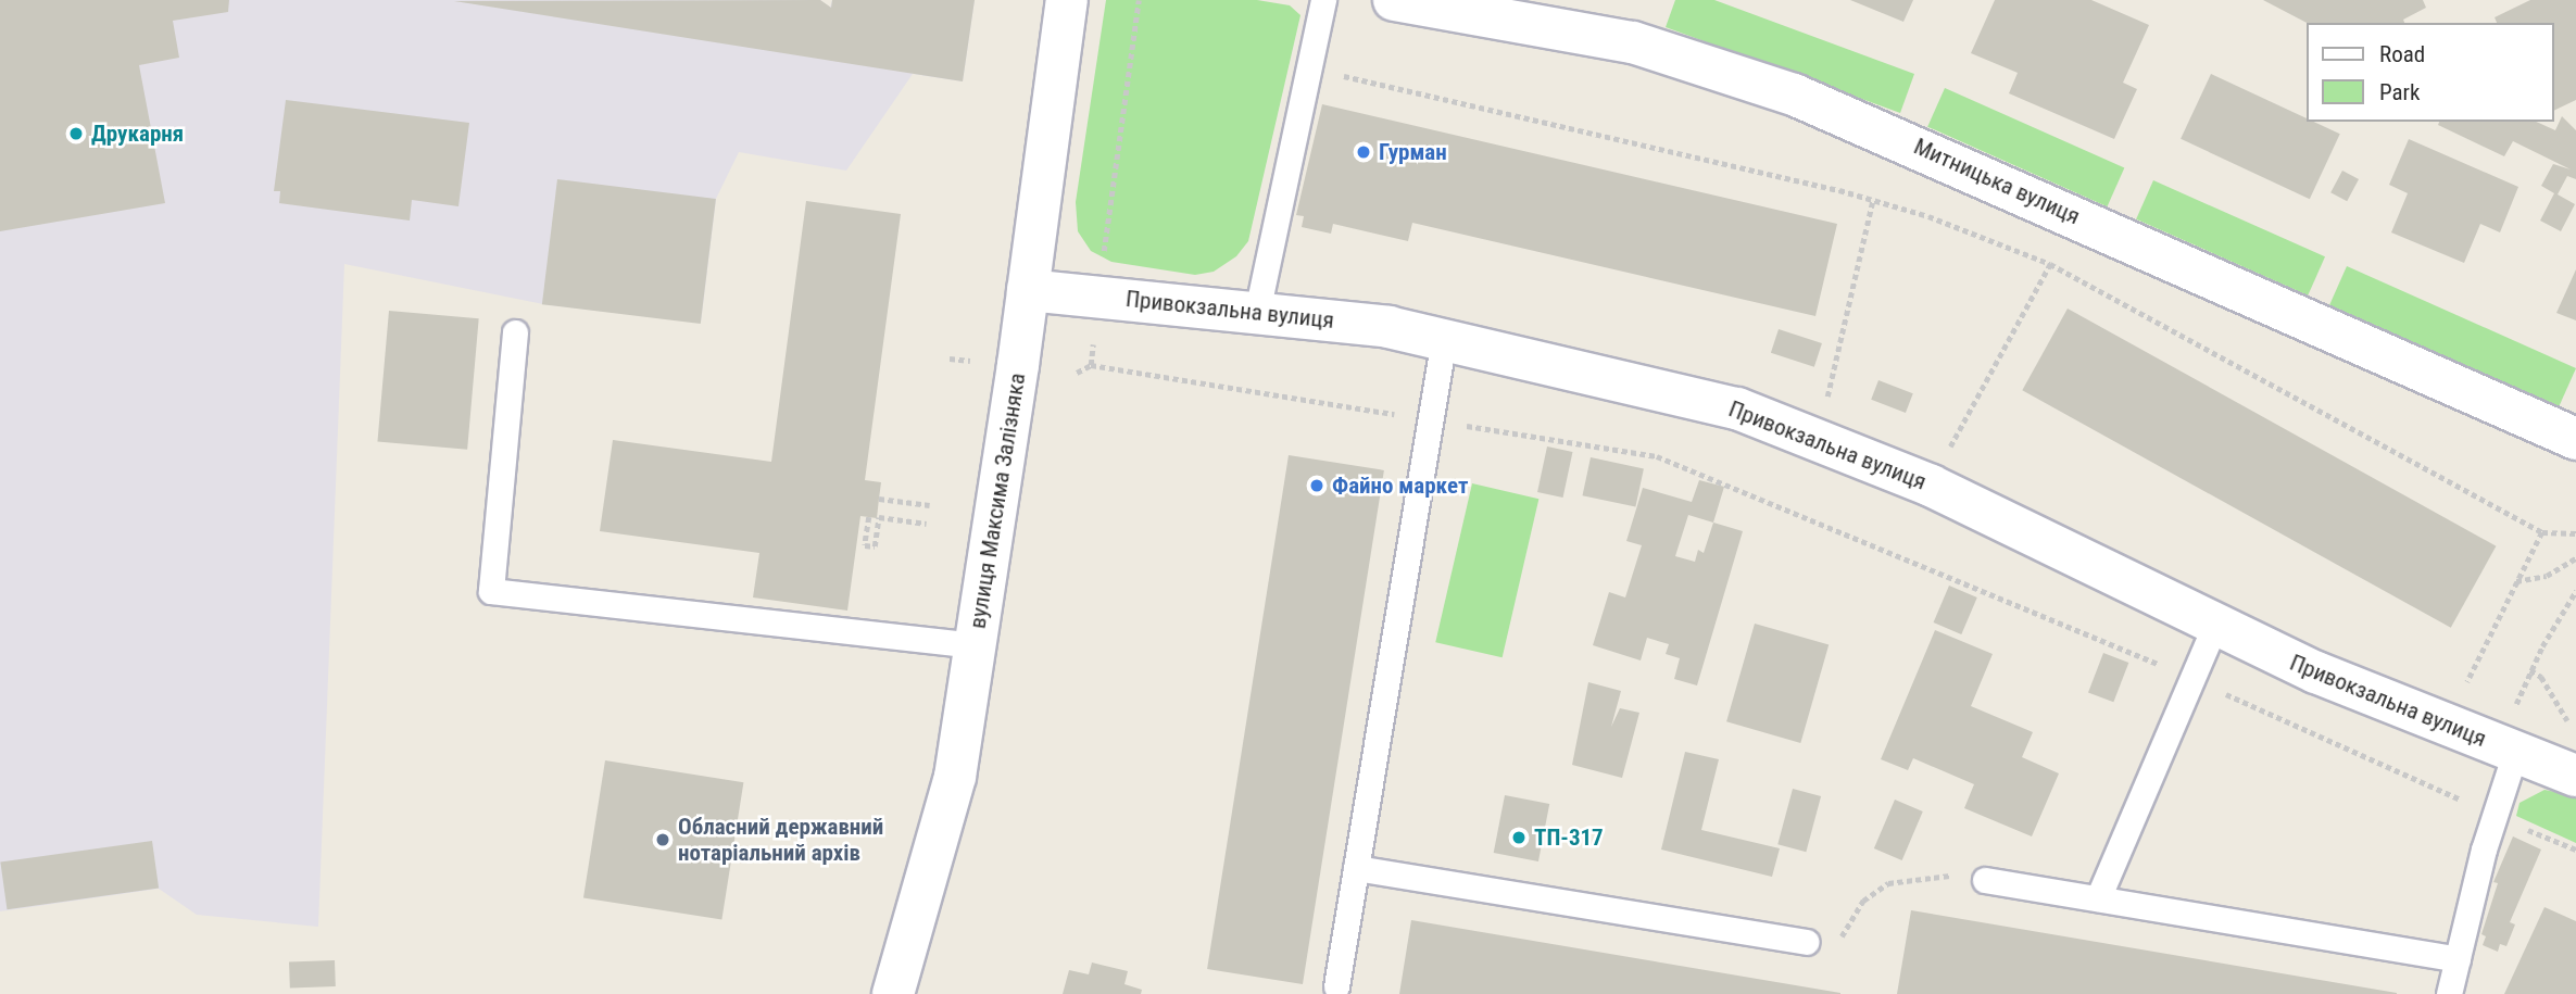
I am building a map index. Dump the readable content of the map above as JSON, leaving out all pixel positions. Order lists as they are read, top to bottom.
{
  "streets": {
    "street": ["Митницька вулиця", "Привокзальна вулиця", "вулиця Максима Залізняка"]
  },
  "crossings": [
    ["Привокзальна вулиця", "вулиця Максима Залізняка"]
  ],
  "places": [
    "Друкарня",
    "Гурман",
    "Файно маркет",
    "ТП-317",
    "Обласний державний нотаріальний архів"
  ],
  "legend": ["Road", "Park"]
}
